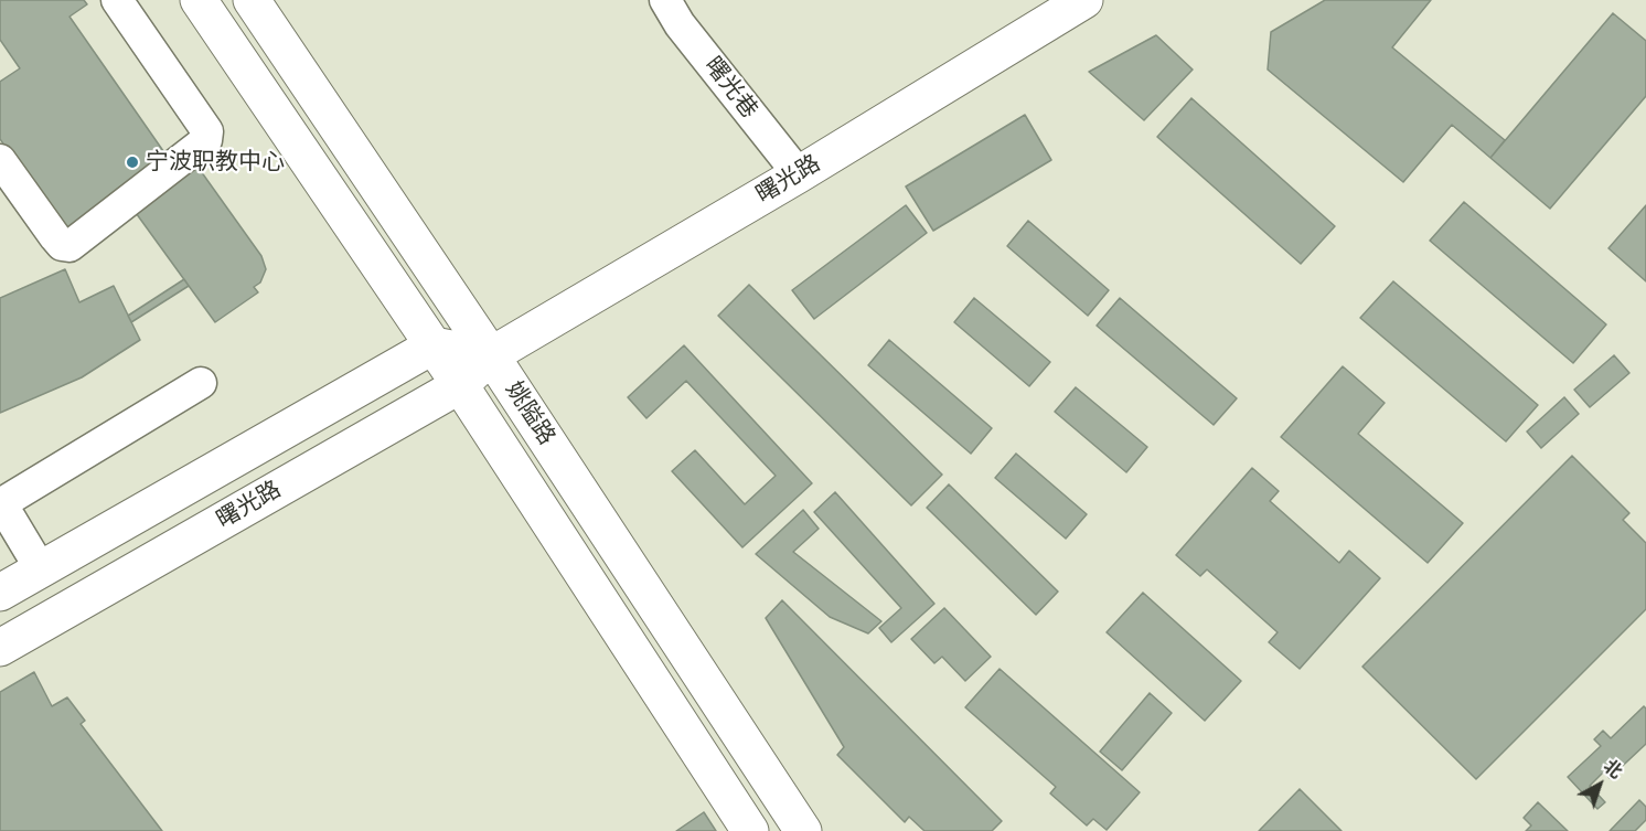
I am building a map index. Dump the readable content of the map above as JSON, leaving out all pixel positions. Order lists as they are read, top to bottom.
{
  "streets": {
    "main road": ["曙光路", "姚隘路"],
    "street": ["曙光巷"]
  },
  "crossings": [
    ["曙光巷", "曙光路"],
    ["曙光路", "姚隘路"]
  ],
  "places": ["宁波职教中心"],
  "north": "top right"
}
